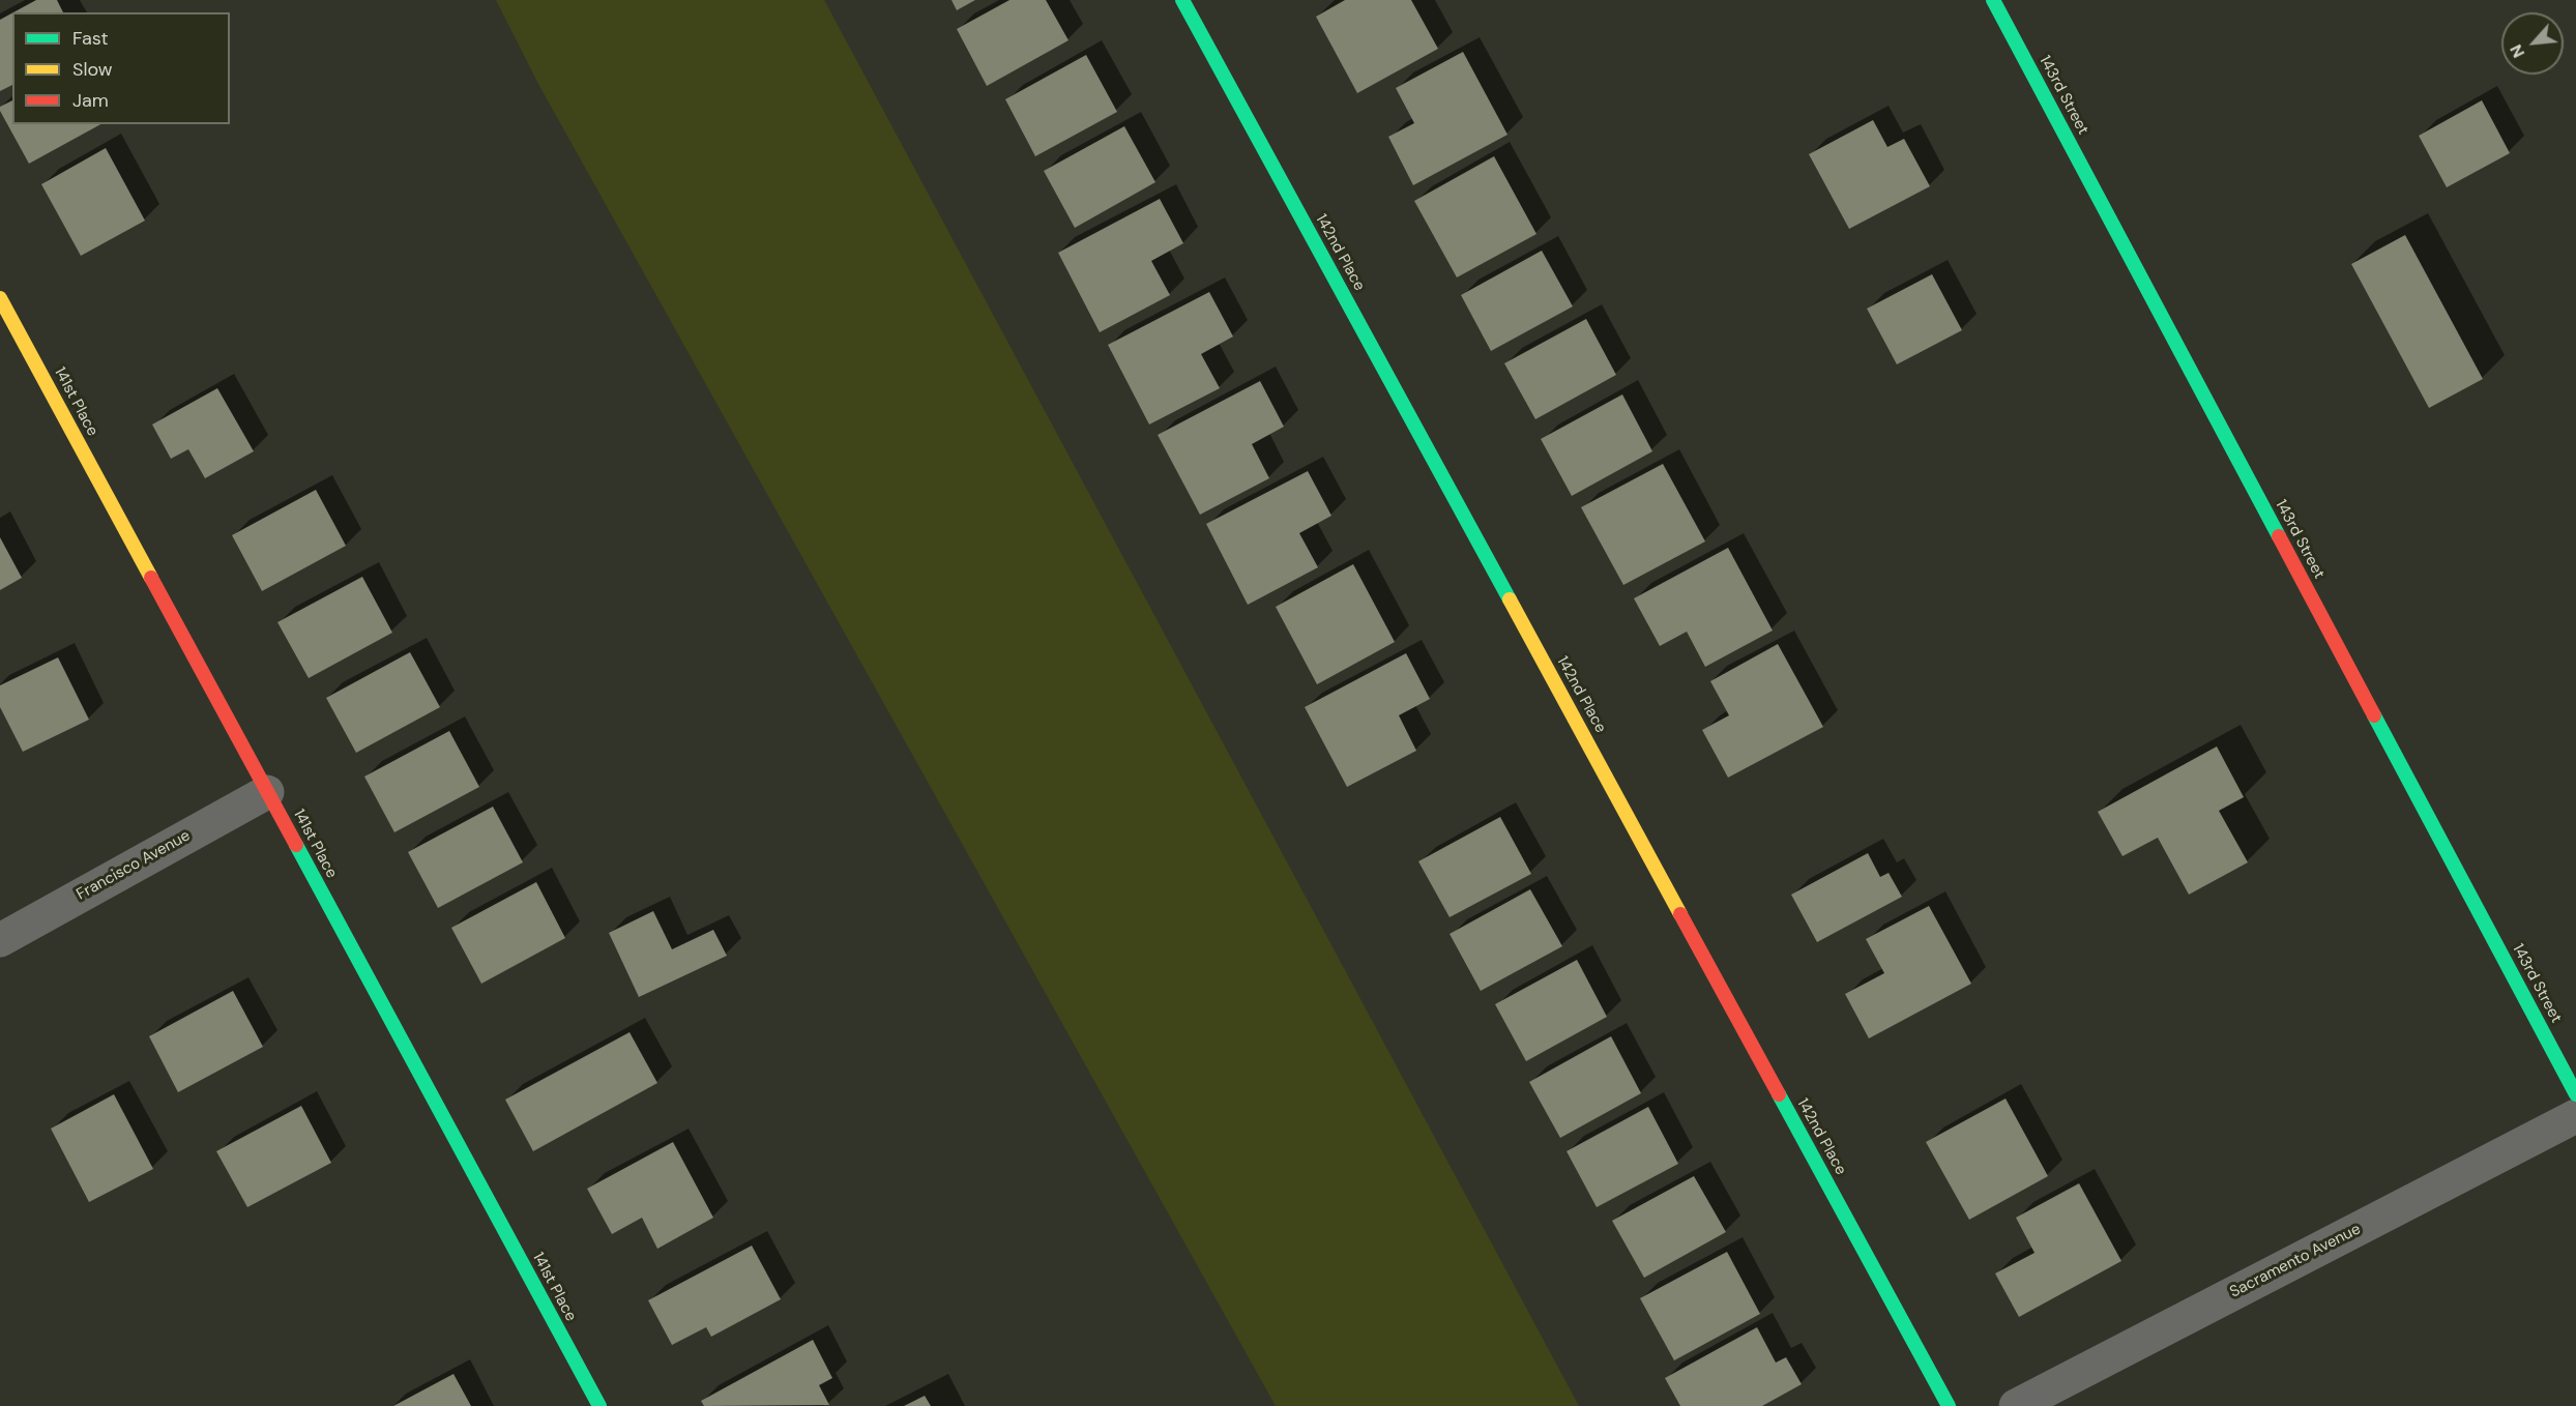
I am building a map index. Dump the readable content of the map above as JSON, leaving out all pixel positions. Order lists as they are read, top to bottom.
{
  "streets": {
    "street": [
      "143rd Street",
      "142nd Place",
      "141st Place",
      "Francisco Avenue",
      "Sacramento Avenue"
    ]
  },
  "crossings": [
    ["141st Place", "Francisco Avenue"]
  ],
  "legend": ["Fast", "Slow", "Jam"],
  "north": "bottom left"
}
